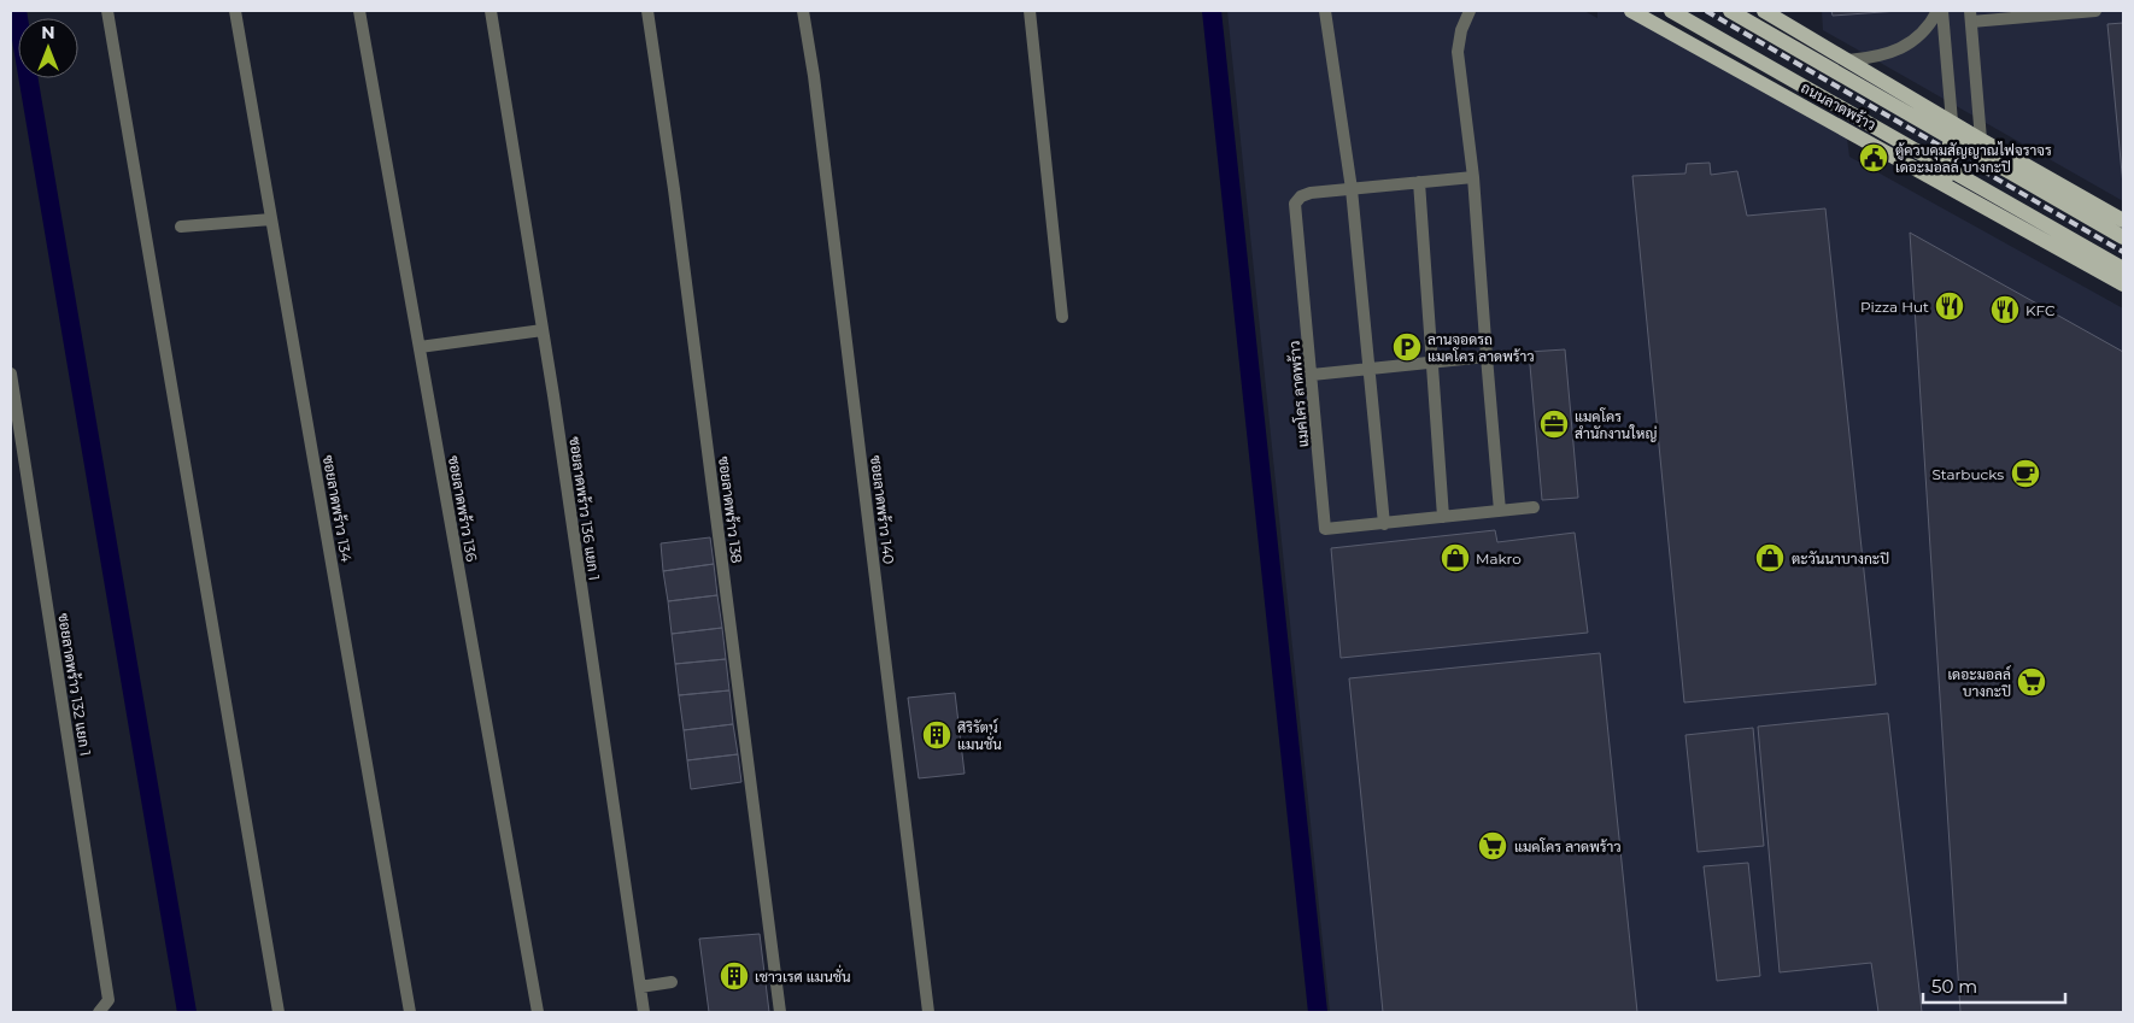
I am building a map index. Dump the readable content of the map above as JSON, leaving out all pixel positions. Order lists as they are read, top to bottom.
{
  "streets": {
    "main road": ["ถนนลาดพร้าว"],
    "street": [
      "แมคโคร ลาดพร้าว",
      "ซอยลาดพร้าว 134",
      "ซอยลาดพร้าว 136",
      "ซอยลาดพร้าว 136 แยก 1",
      "ซอยลาดพร้าว 138",
      "ซอยลาดพร้าว 140",
      "ซอยลาดพร้าว 132 แยก 1"
    ]
  },
  "places": {
    "public building": ["ตู้ควบคุมสัญญาณไฟจราจร เดอะมอลล์ บางกะปิ"],
    "restaurant": ["Pizza Hut", "KFC"],
    "parking": ["ลานจอดรถ แมคโคร ลาดพร้าว"],
    "office": ["แมคโคร สำนักงานใหญ่"],
    "cafe": ["Starbucks"],
    "shop": ["Makro", "ตะวันนาบางกะปิ"],
    "supermarket": ["เดอะมอลล์ บางกะปิ", "แมคโคร ลาดพร้าว"],
    "building": ["ศิริรัตน์ แมนชั่น", "เชาวเรศ แมนชั่น"]
  },
  "scale_bar": "50 m",
  "north": "top"
}
